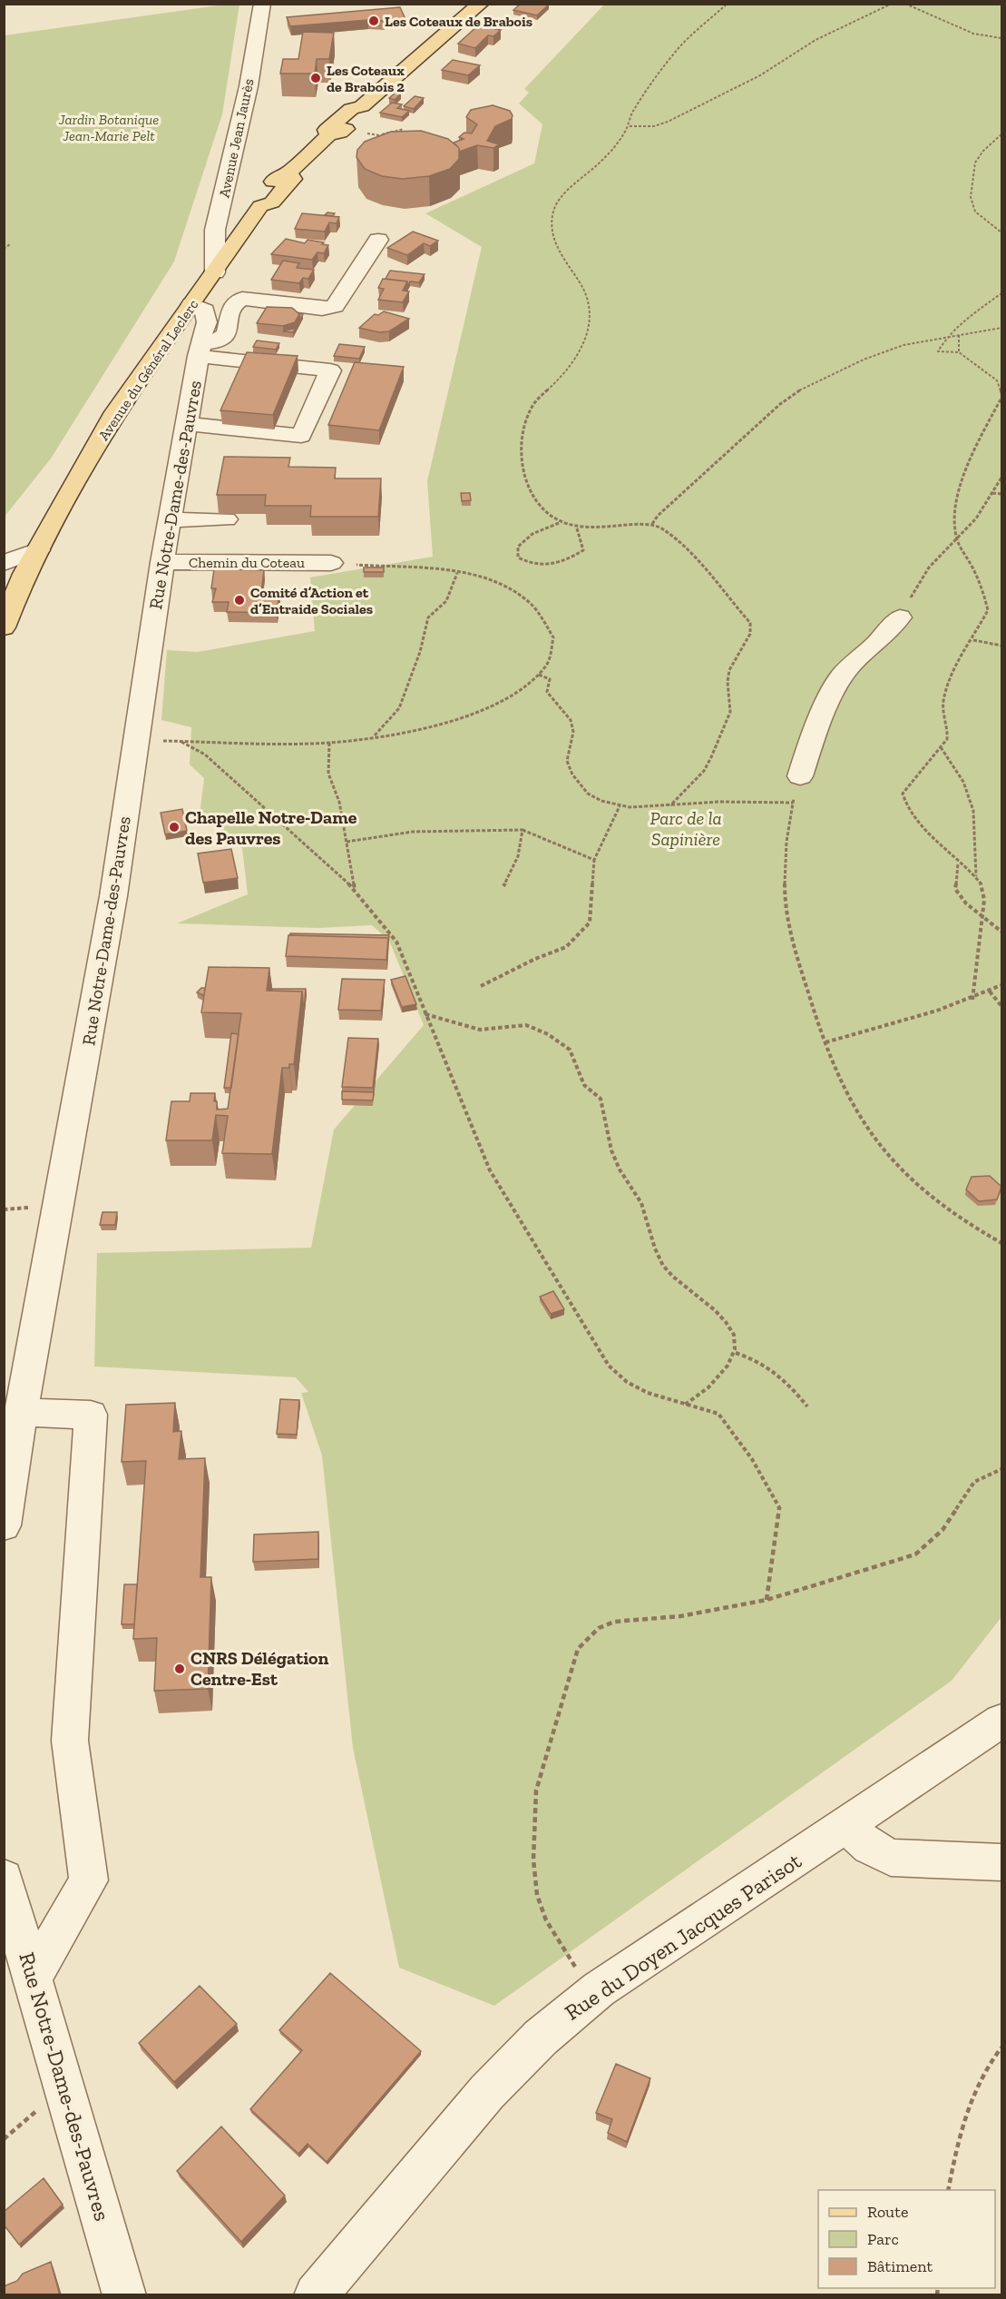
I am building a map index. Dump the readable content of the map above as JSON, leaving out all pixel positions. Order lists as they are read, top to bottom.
{
  "streets": {
    "main road": ["Avenue du Général Leclerc"],
    "street": [
      "Avenue Jean Jaurès",
      "Rue Notre-Dame-des-Pauvres",
      "Chemin du Coteau",
      "Rue du Doyen Jacques Parisot"
    ]
  },
  "crossings": [
    ["Avenue Jean Jaurès", "Avenue du Général Leclerc"],
    ["Rue Notre-Dame-des-Pauvres", "Chemin du Coteau"]
  ],
  "parks": ["Jardin Botanique Jean-Marie Pelt", "Parc de la Sapinière"],
  "places": [
    "Les Coteaux de Brabois",
    "Les Coteaux de Brabois 2",
    "Comité d’Action et d’Entraide Sociales",
    "Chapelle Notre-Dame des Pauvres",
    "CNRS Délégation Centre-Est"
  ],
  "legend": ["Route", "Parc", "Bâtiment"]
}
